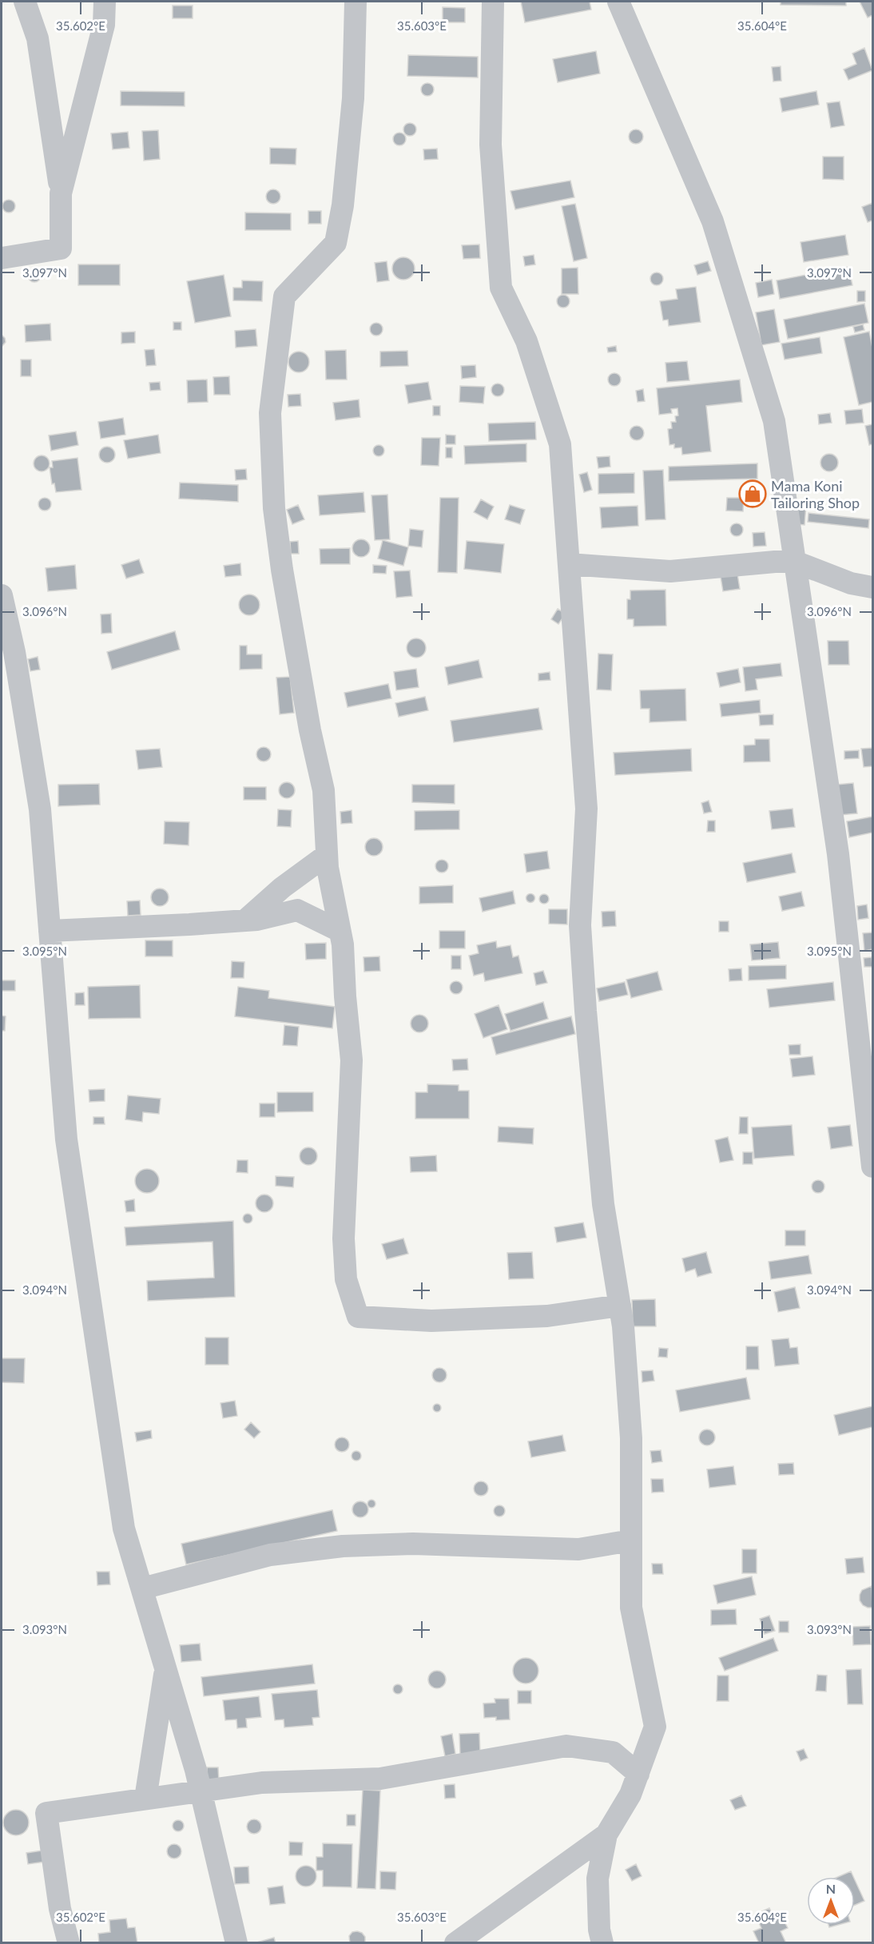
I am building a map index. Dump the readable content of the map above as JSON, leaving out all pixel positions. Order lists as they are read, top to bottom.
{
  "places": {
    "shop": ["Mama Koni Tailoring Shop"]
  },
  "north": "top",
  "coordinates": [
    "35.602°E",
    "35.603°E",
    "35.604°E",
    "3.097°N",
    "3.096°N",
    "3.095°N",
    "3.094°N",
    "3.093°N"
  ]
}
